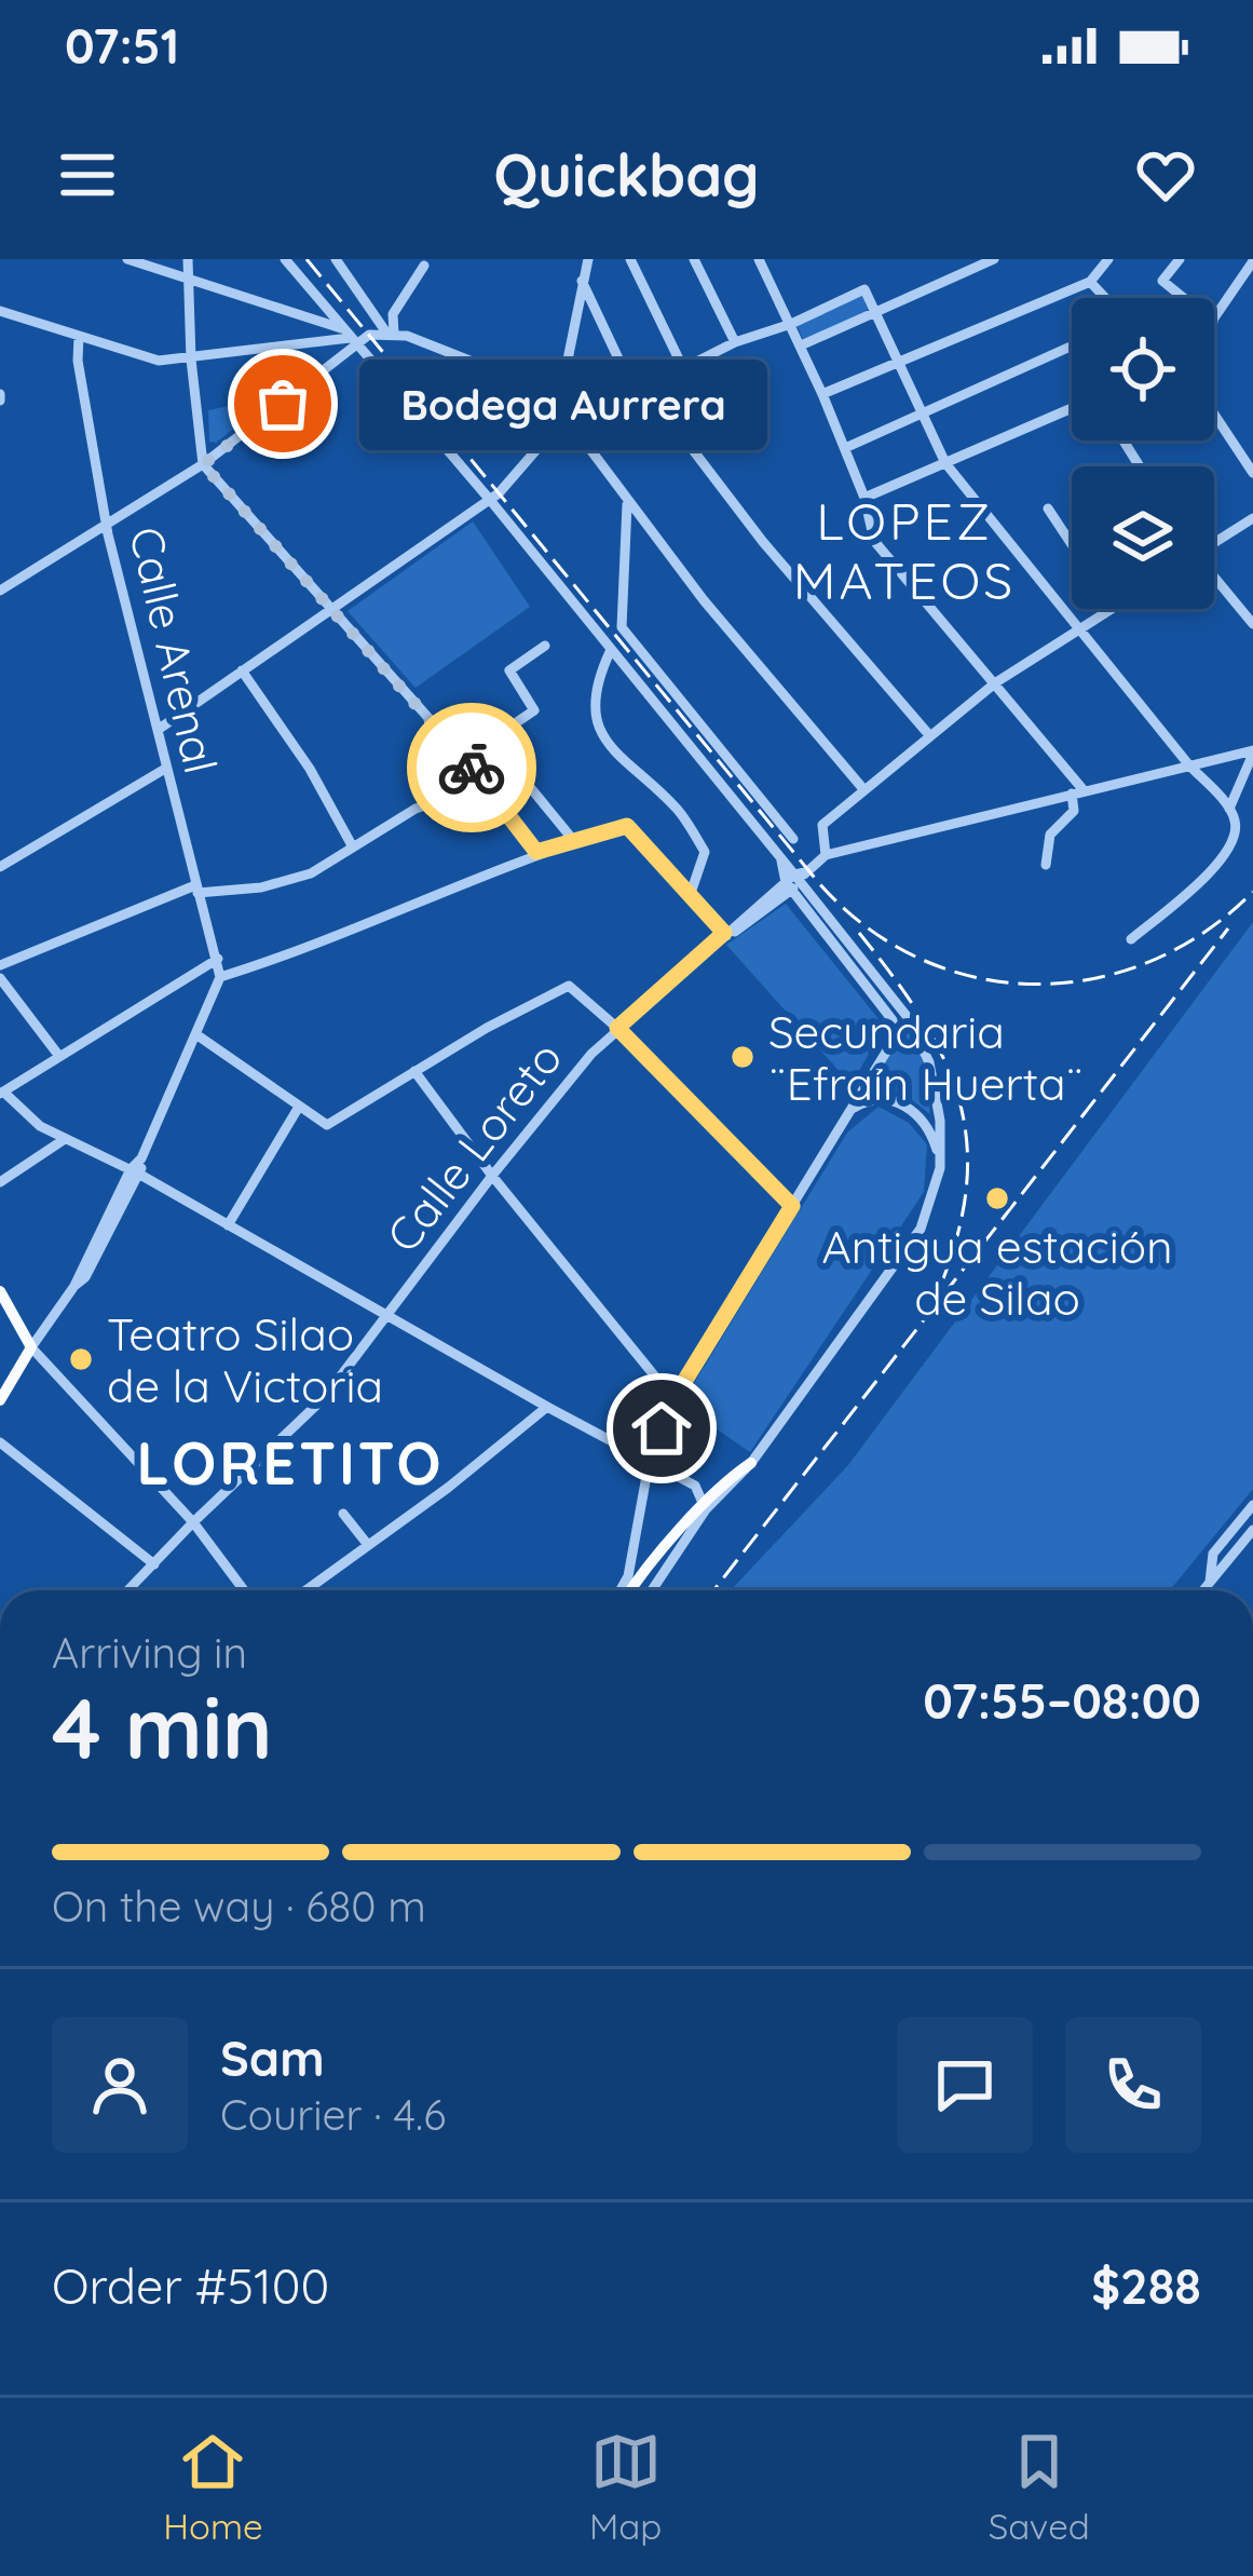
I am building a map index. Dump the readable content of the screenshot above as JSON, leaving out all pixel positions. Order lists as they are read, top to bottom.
{
  "streets": {
    "street": ["Calle Arenal", "Calle Loreto"]
  },
  "districts": ["LOPEZ MATEOS", "LORETITO"],
  "places": [
    "Bodega Aurrera",
    "Secundaria ¨Efraín Huerta¨",
    "Antigua estación de Silao",
    "Teatro Silao de la Victoria"
  ],
  "page": {
    "status": "07:51",
    "header": "Quickbag",
    "bubble": "Bodega Aurrera",
    "heading": ["4 min", "Arriving in", "07:55–08:00"],
    "panel": [
      "Sam",
      "Courier · 4.6",
      "Order #5100",
      "$288"
    ],
    "bar": "On the way · 680 m",
    "tabs": ["Home", "Map", "Saved"]
  }
}
